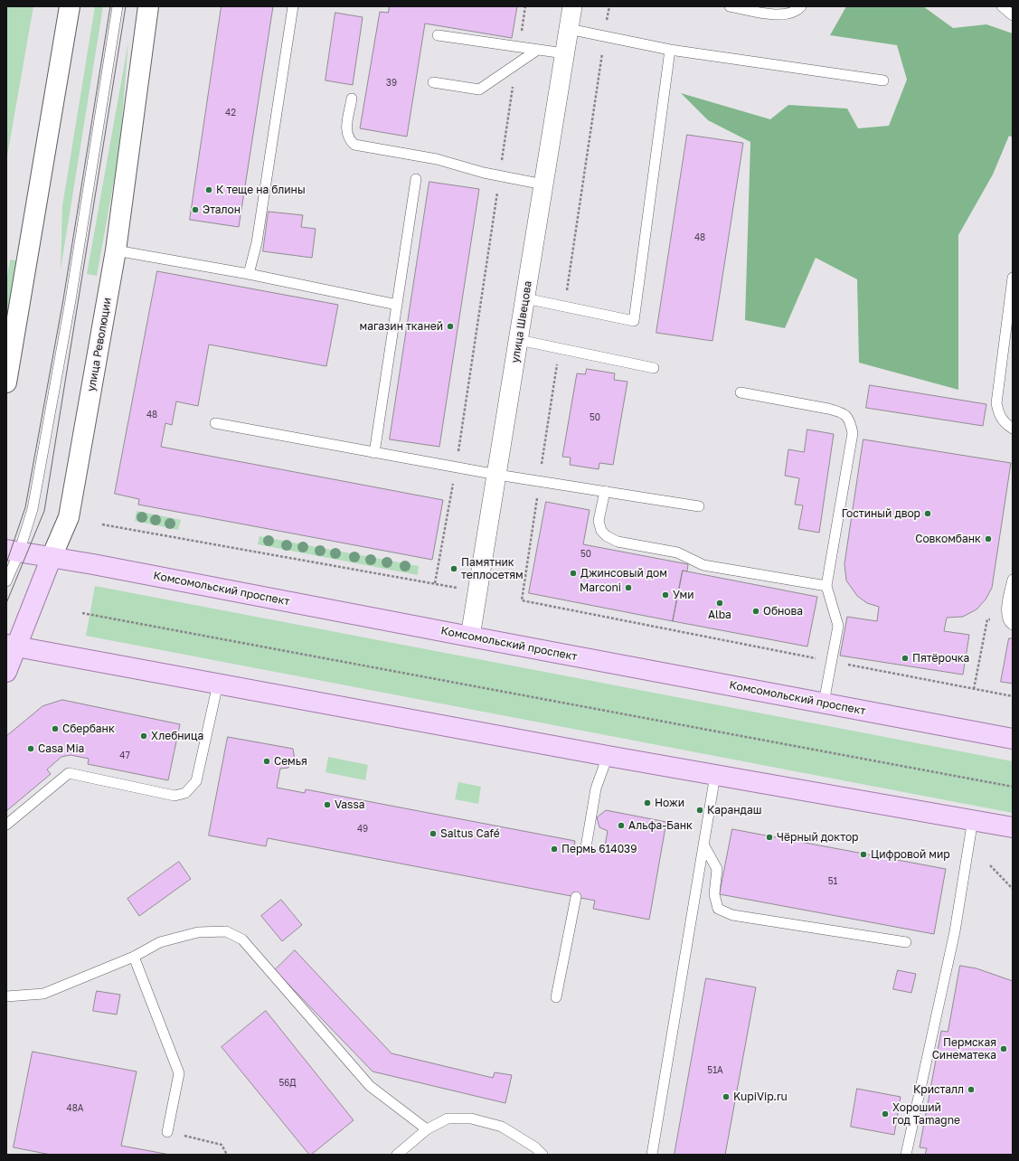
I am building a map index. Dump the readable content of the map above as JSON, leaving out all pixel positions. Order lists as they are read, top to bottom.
{
  "streets": {
    "main road": ["улица Революции", "Комсомольский проспект"],
    "street": ["улица Швецова"]
  },
  "crossings": [
    ["улица Швецова", "Комсомольский проспект"],
    ["улица Революции", "Комсомольский проспект"]
  ],
  "places": [
    "К теще на блины",
    "Эталон",
    "магазин тканей",
    "Гостиный двор",
    "Совкомбанк",
    "Памятник теплосетям",
    "Джинсовый дом",
    "Marconi",
    "Уми",
    "Alba",
    "Обнова",
    "Пятёрочка",
    "Сбербанк",
    "Хлебница",
    "Casa Mia",
    "Семья",
    "Ножи",
    "Vassa",
    "Карандаш",
    "Альфа-Банк",
    "Saltus Café",
    "Чёрный доктор",
    "Пермь 614039",
    "Цифровой мир",
    "Пермская Синематека",
    "Кристалл",
    "KupiVip.ru",
    "Хороший год Tamagne"
  ],
  "house_numbers": [
    "39",
    "42",
    "48",
    "48",
    "50",
    "50",
    "47",
    "49",
    "51",
    "51А",
    "56Д",
    "48А"
  ]
}
